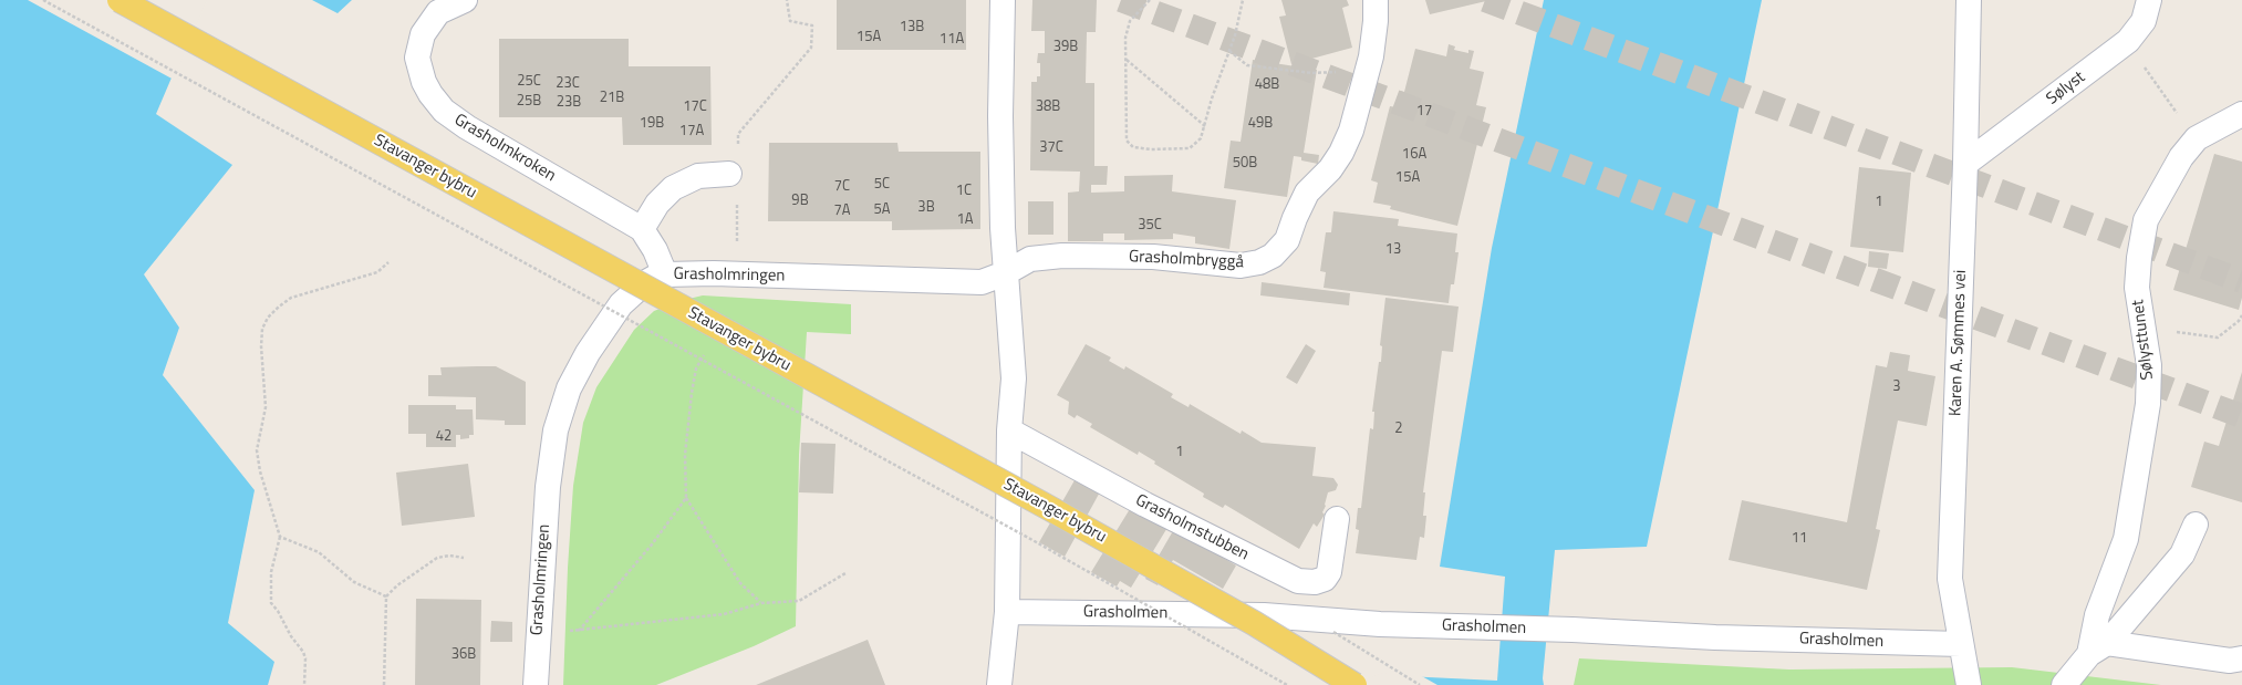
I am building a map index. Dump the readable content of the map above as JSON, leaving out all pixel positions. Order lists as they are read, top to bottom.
{
  "streets": {
    "main road": ["Stavanger bybru"],
    "street": [
      "Sølyst",
      "Grasholmkroken",
      "Grasholmbryggå",
      "Grasholmringen",
      "Sølysttunet",
      "Karen A. Sømmes vei",
      "Grasholmstubben",
      "Grasholmen"
    ]
  },
  "crossings": [
    ["Sølyst", "Karen A. Sømmes vei"],
    ["Grasholmkroken", "Grasholmringen"],
    ["Grasholmbryggå", "Grasholmringen"],
    ["Karen A. Sømmes vei", "Grasholmen"]
  ],
  "house_numbers": [
    "13B",
    "15A",
    "11A",
    "39B",
    "25C",
    "23C",
    "48B",
    "21B",
    "25B",
    "23B",
    "17C",
    "38B",
    "17",
    "19B",
    "49B",
    "17A",
    "37C",
    "16A",
    "50B",
    "15A",
    "5C",
    "7C",
    "1C",
    "9B",
    "1",
    "3B",
    "5A",
    "7A",
    "1A",
    "35C",
    "13",
    "3",
    "2",
    "42",
    "1",
    "11",
    "36B"
  ]
}
